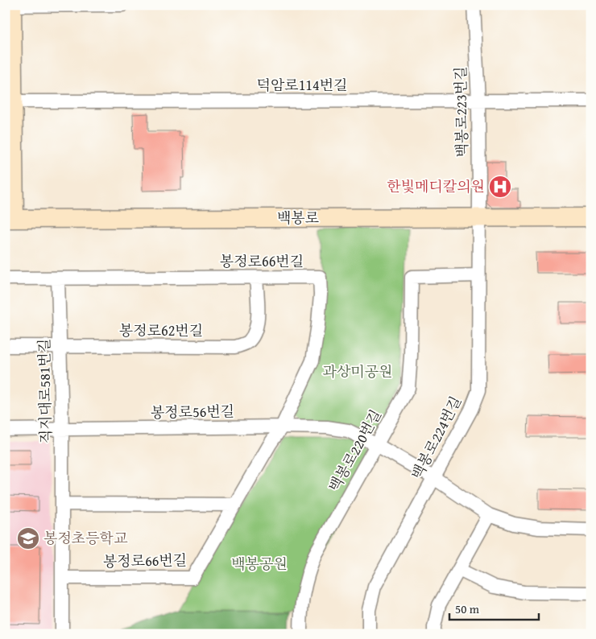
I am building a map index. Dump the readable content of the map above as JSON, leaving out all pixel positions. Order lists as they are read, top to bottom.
{
  "streets": {
    "street": [
      "덕암로114번길",
      "백봉로223번길",
      "백봉로",
      "봉정로66번길",
      "봉정로62번길",
      "직지대로581번길",
      "봉정로56번길",
      "백봉로224번길",
      "백봉로220번길"
    ]
  },
  "crossings": [
    ["덕암로114번길", "백봉로223번길"],
    ["백봉로223번길", "백봉로"],
    ["백봉로223번길", "백봉로224번길"],
    ["백봉로", "백봉로224번길"],
    ["봉정로66번길", "봉정로62번길"],
    ["봉정로66번길", "직지대로581번길"],
    ["봉정로66번길", "봉정로56번길"],
    ["봉정로62번길", "직지대로581번길"],
    ["직지대로581번길", "봉정로56번길"],
    ["봉정로56번길", "백봉로224번길"],
    ["봉정로56번길", "백봉로220번길"],
    ["백봉로224번길", "백봉로220번길"]
  ],
  "parks": ["과상미공원", "백봉공원"],
  "places": {
    "hospital": ["한빛메디칼의원"],
    "school or university": ["봉정초등학교"]
  },
  "scale_bar": "50 m"
}
